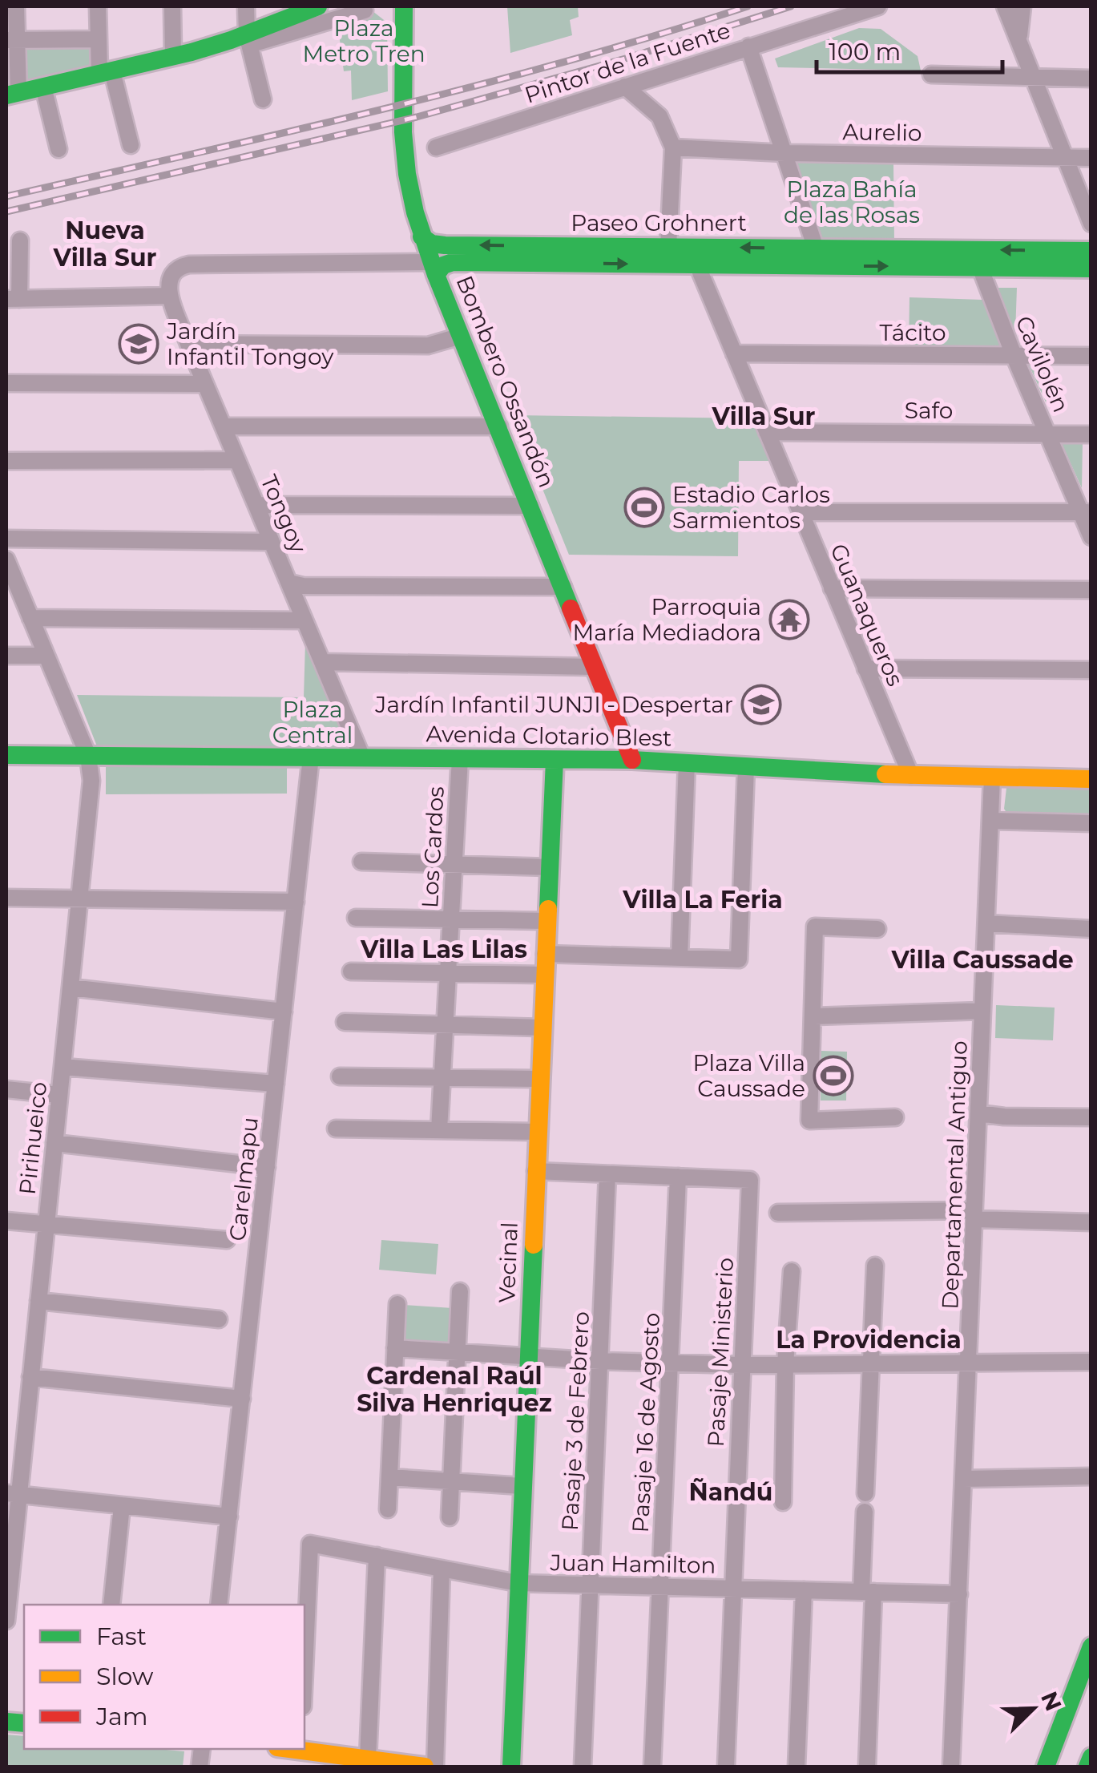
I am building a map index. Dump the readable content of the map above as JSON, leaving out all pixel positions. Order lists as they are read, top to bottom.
{
  "streets": {
    "street": [
      "Pintor de la Fuente",
      "Aurelio",
      "Paseo Grohnert",
      "Tácito",
      "Cavilolén",
      "Bombero Ossandón",
      "Safo",
      "Tongoy",
      "Guanaqueros",
      "Avenida Clotario Blest",
      "Los Cardos",
      "Pirihueico",
      "Departamental Antiguo",
      "Carelmapu",
      "Vecinal",
      "Pasaje Ministerio",
      "Pasaje 3 de Febrero",
      "Pasaje 16 de Agosto",
      "Juan Hamilton"
    ]
  },
  "crossings": [
    ["Paseo Grohnert", "Cavilolén"],
    ["Paseo Grohnert", "Bombero Ossandón"],
    ["Paseo Grohnert", "Tongoy"],
    ["Paseo Grohnert", "Guanaqueros"],
    ["Tácito", "Cavilolén"],
    ["Tácito", "Guanaqueros"],
    ["Cavilolén", "Safo"],
    ["Bombero Ossandón", "Avenida Clotario Blest"],
    ["Safo", "Guanaqueros"],
    ["Tongoy", "Avenida Clotario Blest"],
    ["Guanaqueros", "Avenida Clotario Blest"],
    ["Avenida Clotario Blest", "Los Cardos"],
    ["Avenida Clotario Blest", "Pirihueico"],
    ["Avenida Clotario Blest", "Departamental Antiguo"],
    ["Avenida Clotario Blest", "Carelmapu"],
    ["Avenida Clotario Blest", "Vecinal"],
    ["Departamental Antiguo", "Juan Hamilton"],
    ["Vecinal", "Juan Hamilton"],
    ["Pasaje Ministerio", "Pasaje 16 de Agosto"],
    ["Pasaje Ministerio", "Juan Hamilton"],
    ["Pasaje 3 de Febrero", "Juan Hamilton"],
    ["Pasaje 16 de Agosto", "Juan Hamilton"]
  ],
  "districts": [
    "Nueva Villa Sur",
    "Villa Sur",
    "Villa La Feria",
    "Villa Las Lilas",
    "Villa Caussade",
    "La Providencia",
    "Cardenal Raúl Silva Henriquez",
    "Ñandú"
  ],
  "parks": ["Plaza Metro Tren", "Plaza Bahía de las Rosas", "Plaza Central"],
  "places": {
    "school or university": ["Jardín Infantil Tongoy", "Jardín Infantil JUNJI - Despertar"],
    "sports": ["Estadio Carlos Sarmientos", "Plaza Villa Caussade"],
    "temple": ["Parroquia María Mediadora"]
  },
  "legend": ["Fast", "Slow", "Jam"],
  "scale_bar": "100 m",
  "north": "top right"
}
